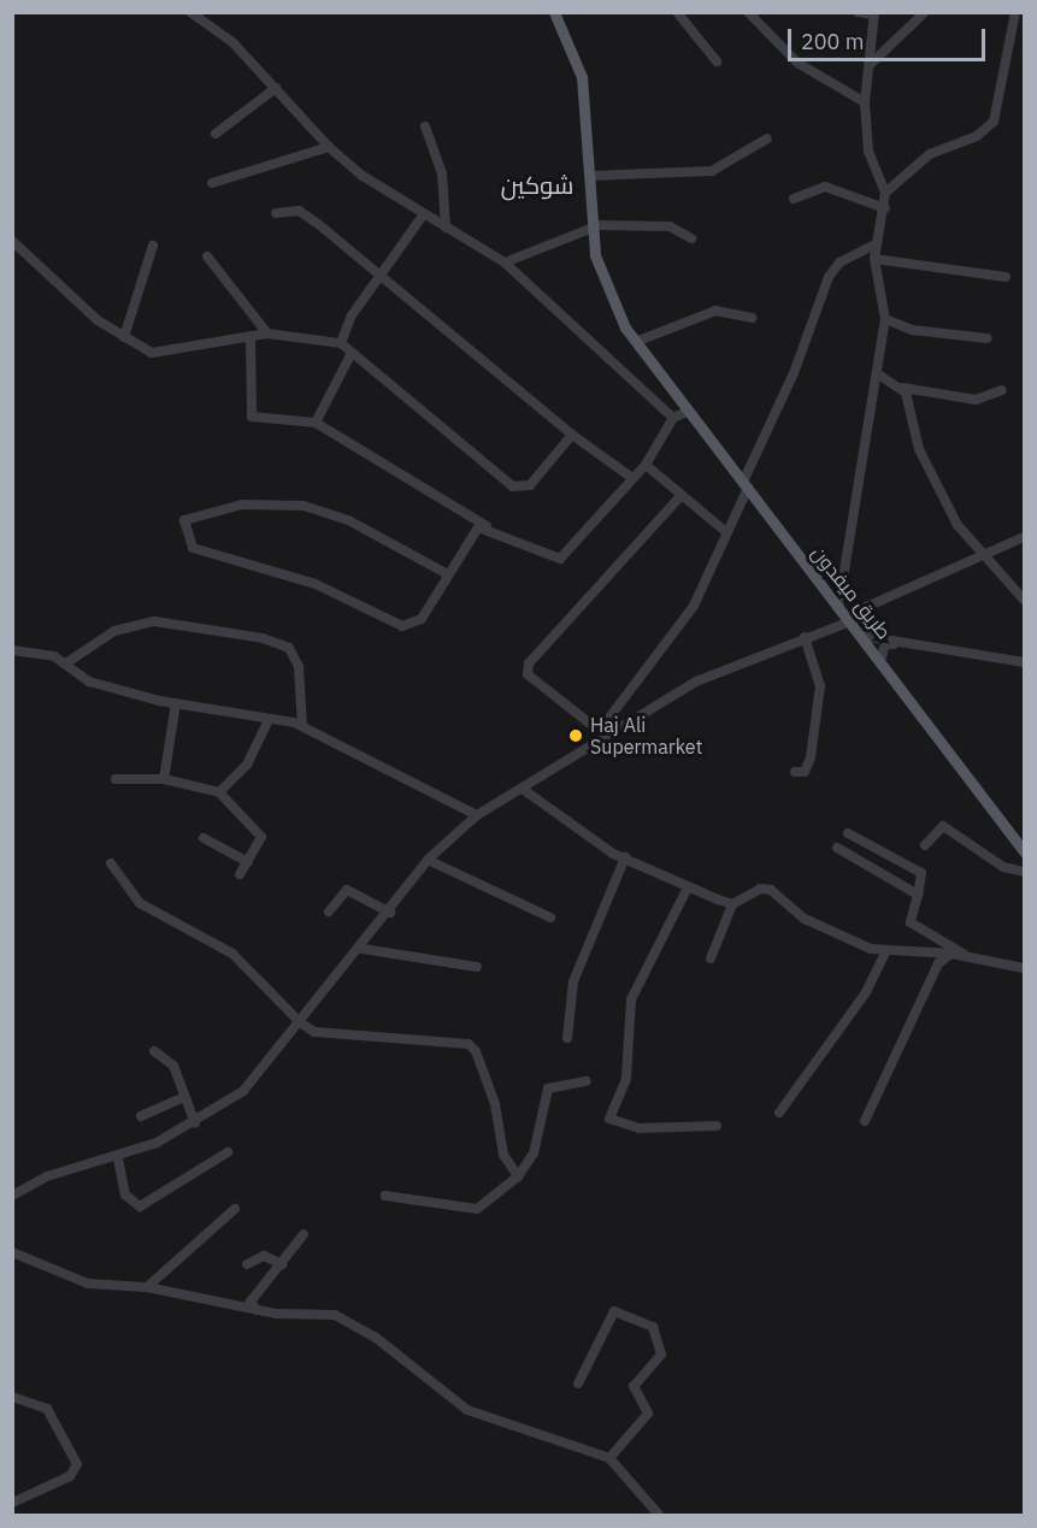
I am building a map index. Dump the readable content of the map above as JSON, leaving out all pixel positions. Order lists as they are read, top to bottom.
{
  "streets": {
    "main road": ["طريق ميفدون"]
  },
  "districts": ["شوكين"],
  "places": ["Haj Ali Supermarket"],
  "scale_bar": "200 m"
}
